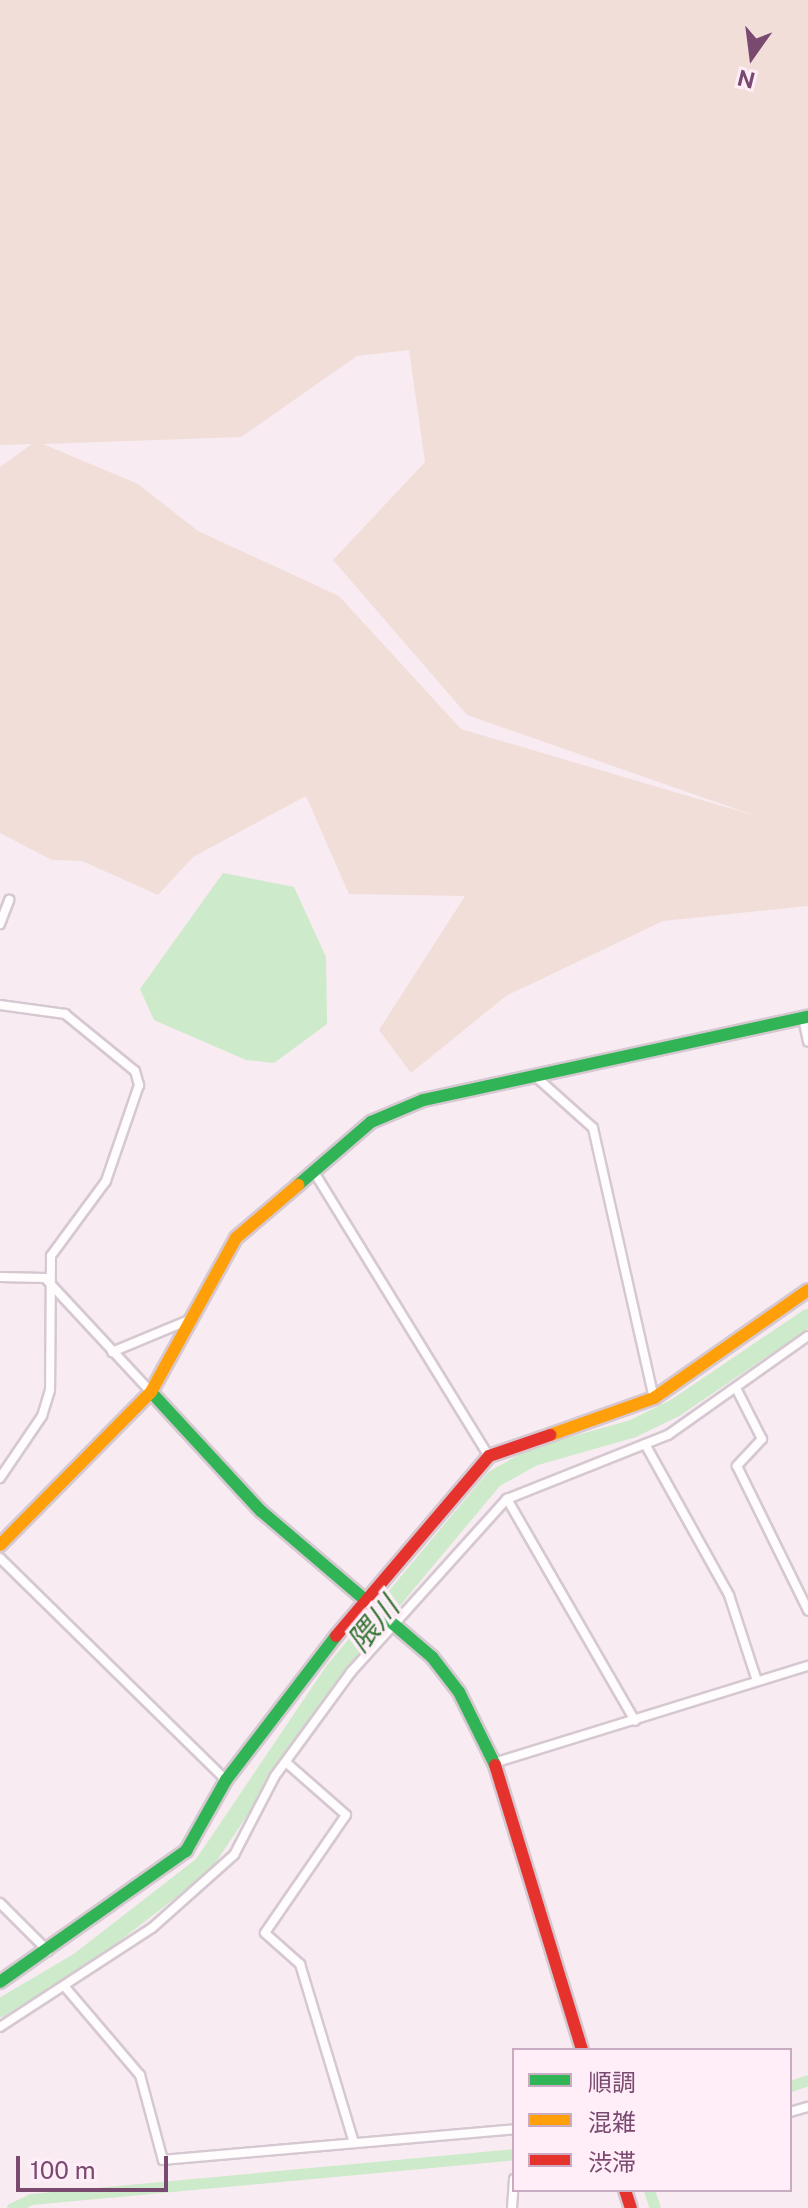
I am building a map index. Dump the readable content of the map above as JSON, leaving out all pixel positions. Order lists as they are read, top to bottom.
{
  "water": ["隈川"],
  "legend": ["順調", "混雑", "渋滞"],
  "scale_bar": "100 m",
  "north": "bottom"
}
